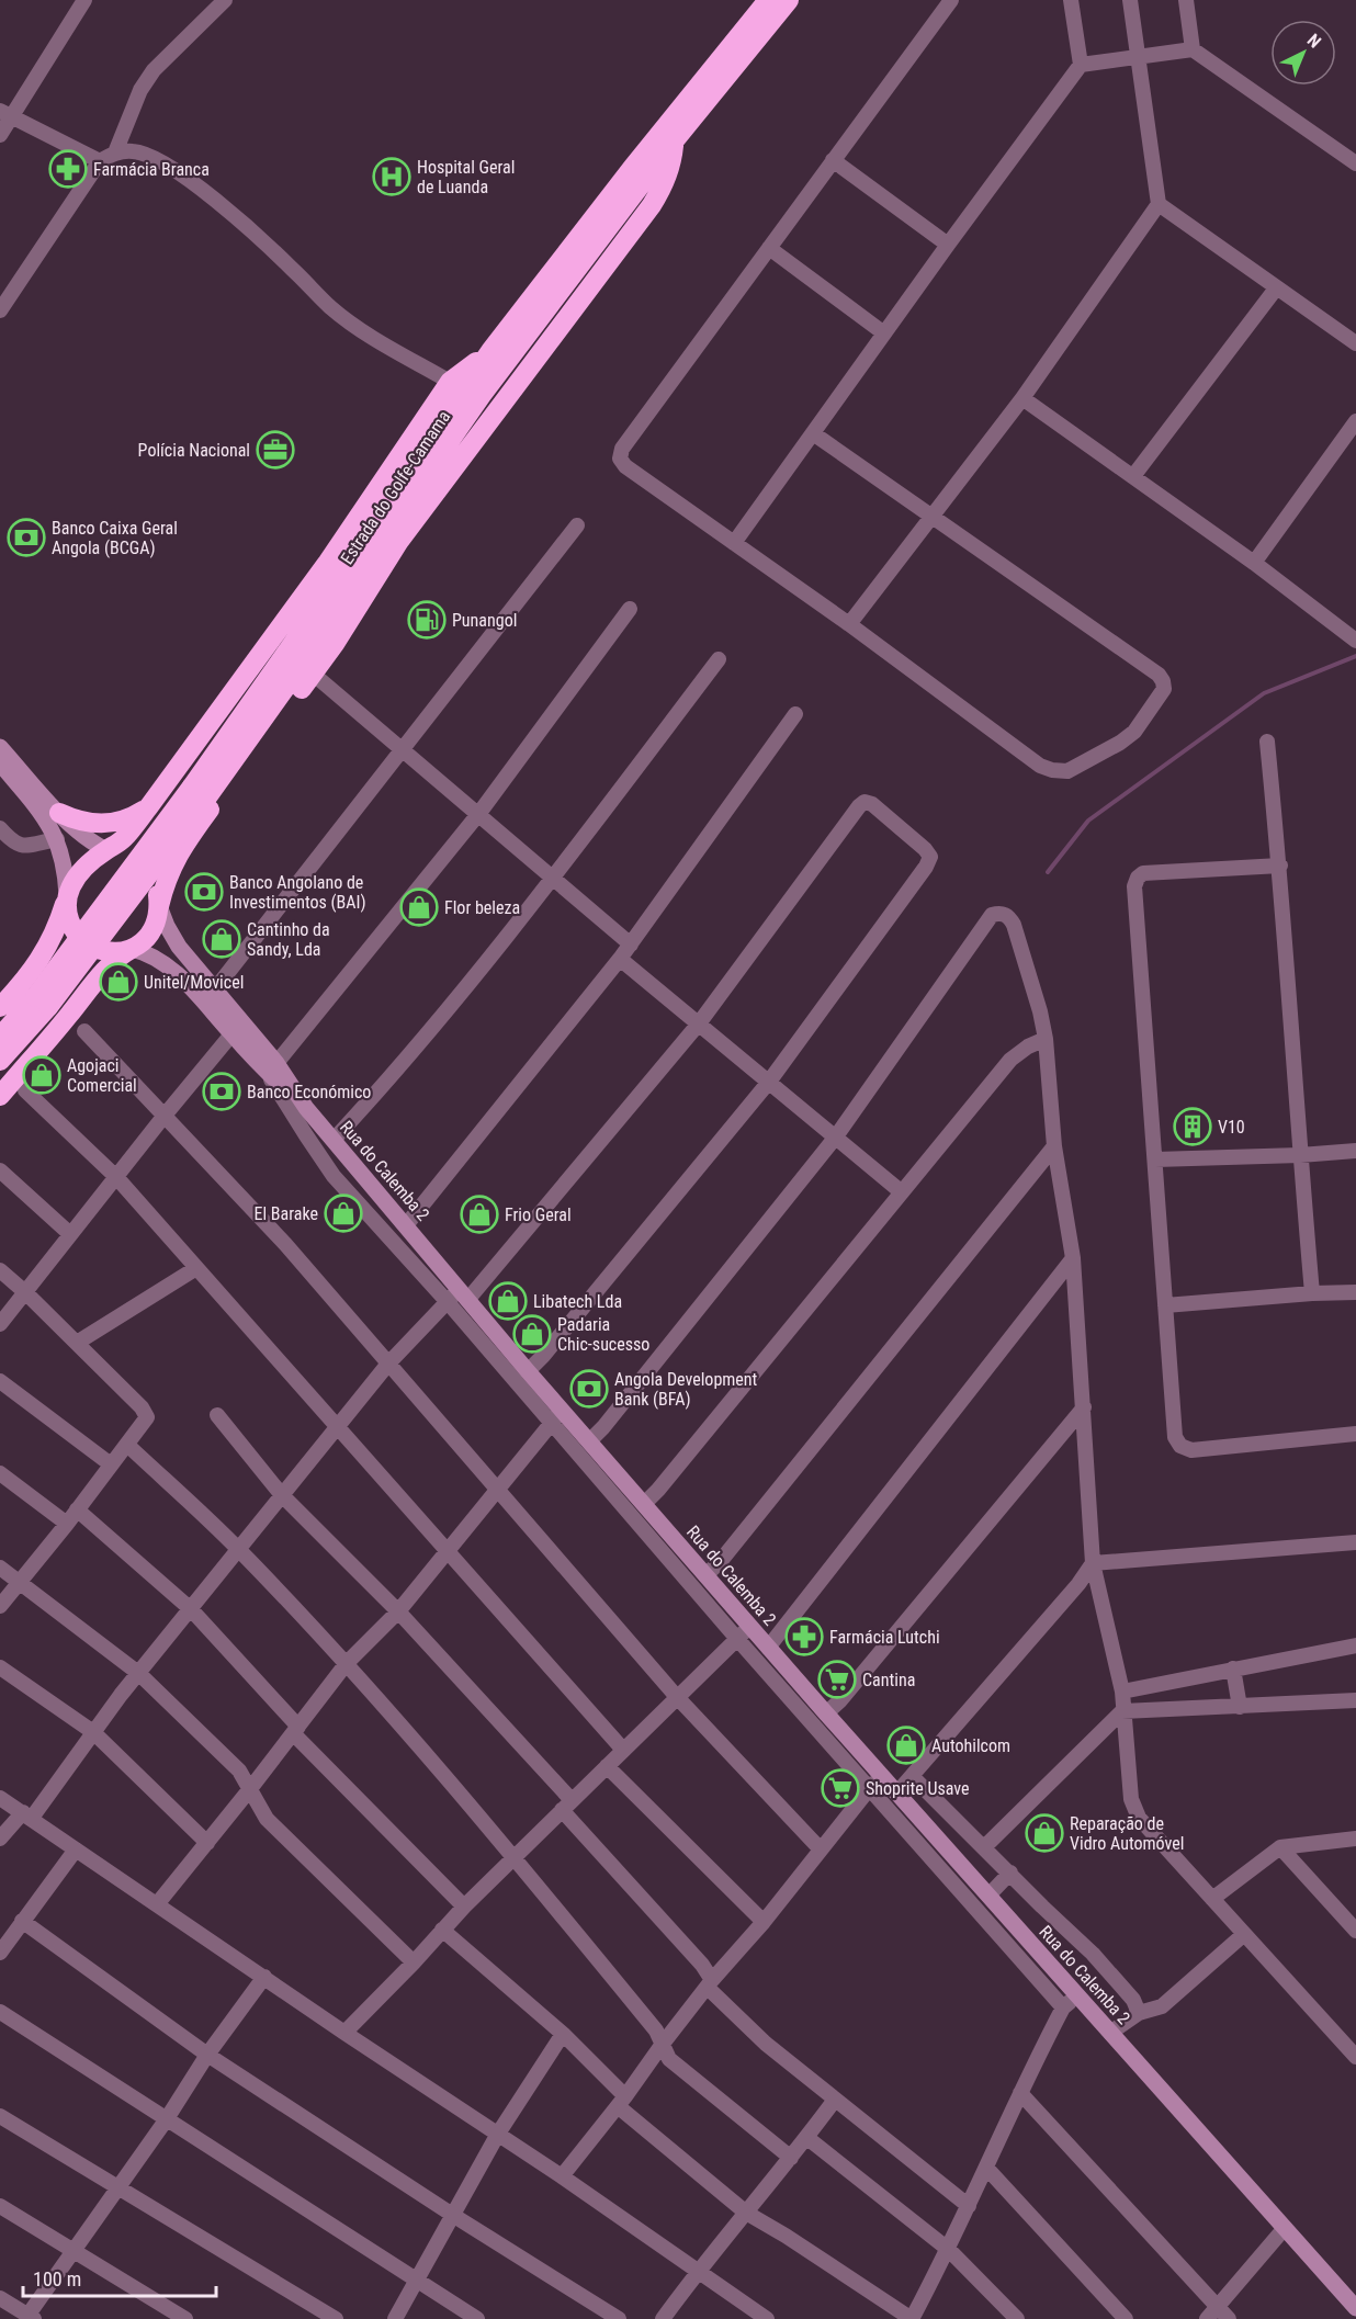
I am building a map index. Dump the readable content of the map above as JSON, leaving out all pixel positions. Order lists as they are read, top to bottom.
{
  "streets": {
    "highway": ["Estrada do Golfe-Camama"],
    "main road": ["Rua do Calemba 2"]
  },
  "places": {
    "pharmacy": ["Farmácia Branca", "Farmácia Lutchi"],
    "hospital": ["Hospital Geral de Luanda"],
    "office": ["Polícia Nacional"],
    "bank": [
      "Banco Caixa Geral Angola (BCGA)",
      "Banco Angolano de Investimentos (BAI)",
      "Banco Económico",
      "Angola Development Bank (BFA)"
    ],
    "fuel station": ["Punangol"],
    "shop": [
      "Flor beleza",
      "Cantinho da Sandy, Lda",
      "Unitel/Movicel",
      "Agojaci Comercial",
      "El Barake",
      "Frio Geral",
      "Libatech Lda",
      "Padaria Chic-sucesso",
      "Autohilcom",
      "Reparação de Vidro Automóvel"
    ],
    "building": ["V10"],
    "supermarket": ["Cantina", "Shoprite Usave"]
  },
  "scale_bar": "100 m",
  "north": "top right"
}
